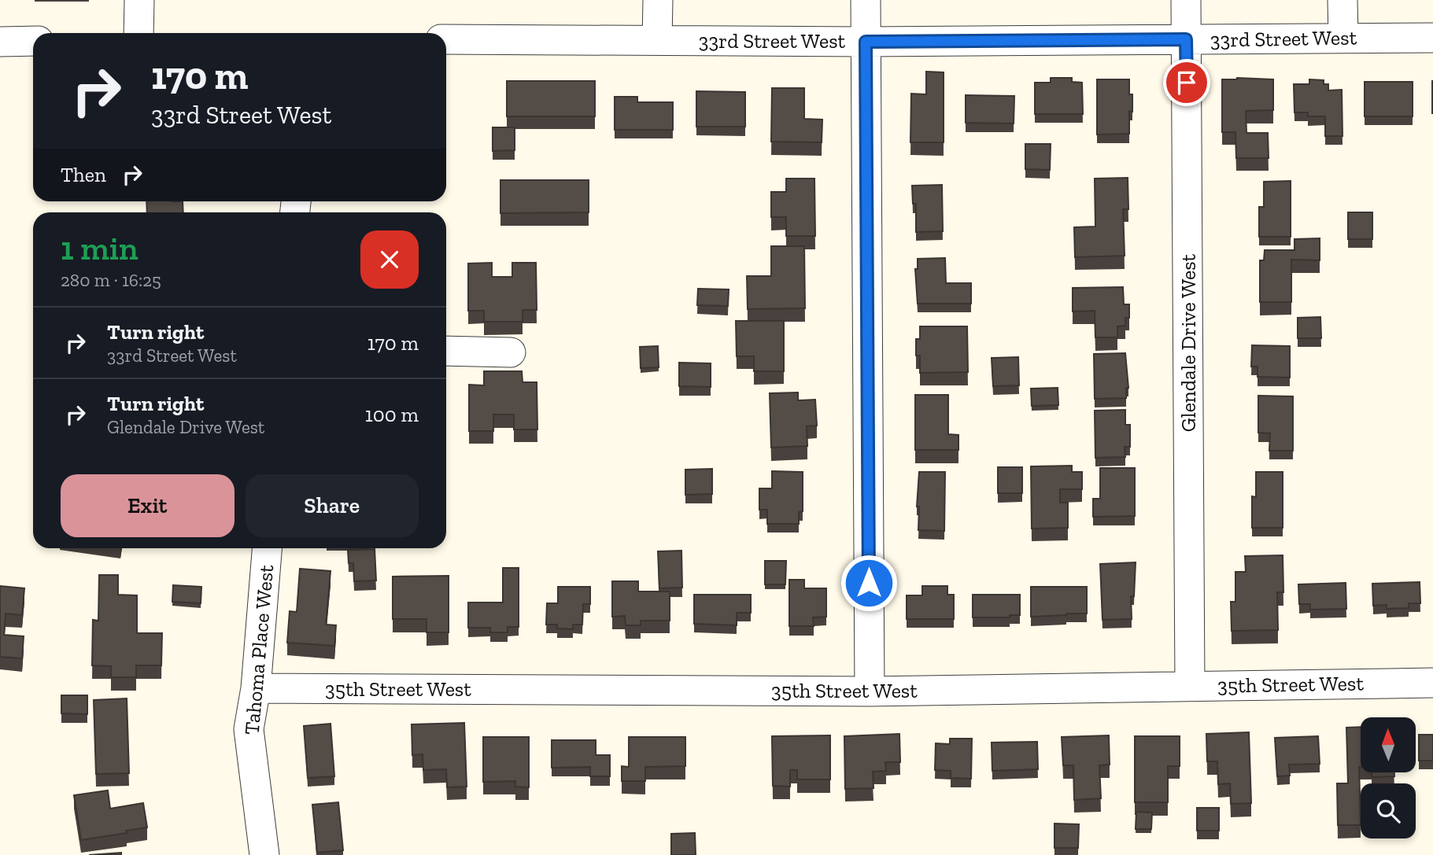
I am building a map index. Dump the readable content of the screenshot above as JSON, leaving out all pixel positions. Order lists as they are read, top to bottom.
{
  "streets": {
    "street": [
      "33rd Street West",
      "Glendale Drive West",
      "Tahoma Place West",
      "35th Street West"
    ]
  },
  "crossings": [
    ["33rd Street West", "Glendale Drive West"],
    ["Glendale Drive West", "35th Street West"],
    ["Tahoma Place West", "35th Street West"]
  ],
  "north": "top",
  "page": {
    "turn": ["170 m", "33rd Street West"],
    "then": "Then",
    "heading": ["1 min", "280 m · 16:25"],
    "list": [
      {
        "name": "Turn right",
        "note": "33rd Street West",
        "value": "170 m"
      },
      {
        "name": "Turn right",
        "note": "Glendale Drive West",
        "value": "100 m"
      }
    ],
    "buttons": ["Exit", "Share"]
  }
}
